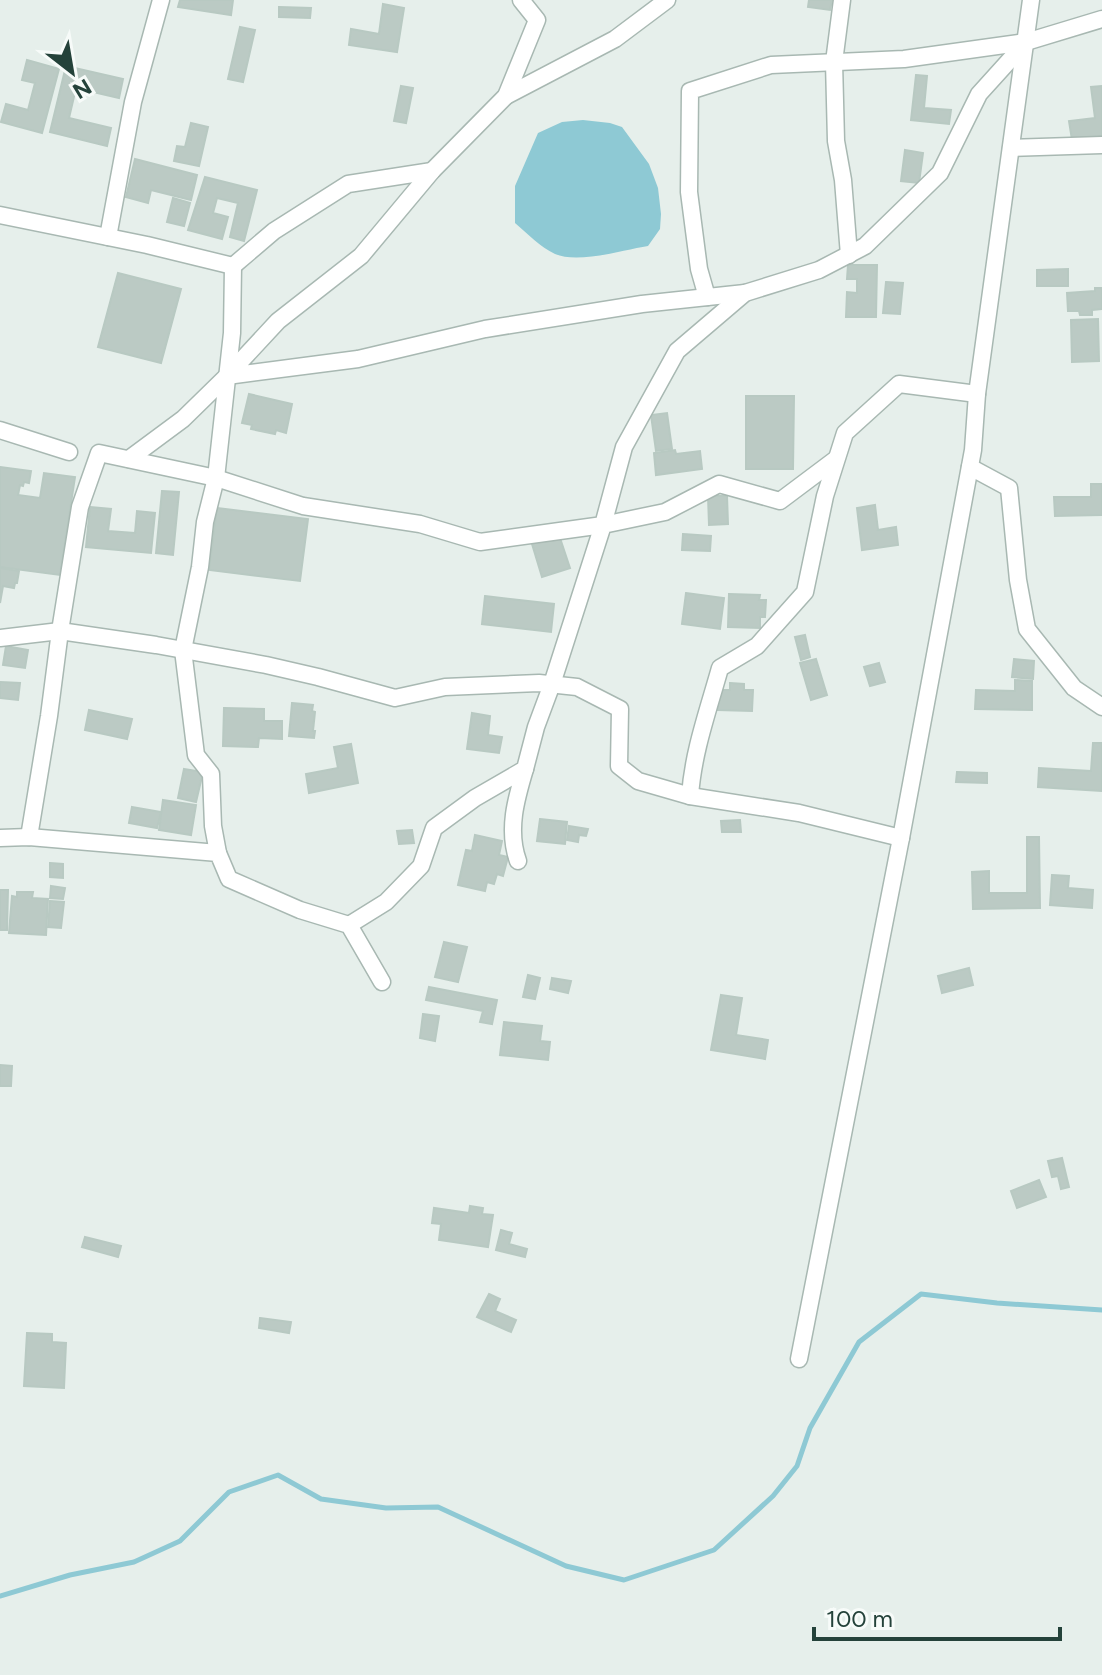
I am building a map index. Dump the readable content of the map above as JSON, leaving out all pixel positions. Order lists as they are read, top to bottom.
{
  "scale_bar": "100 m",
  "north": "bottom right"
}
